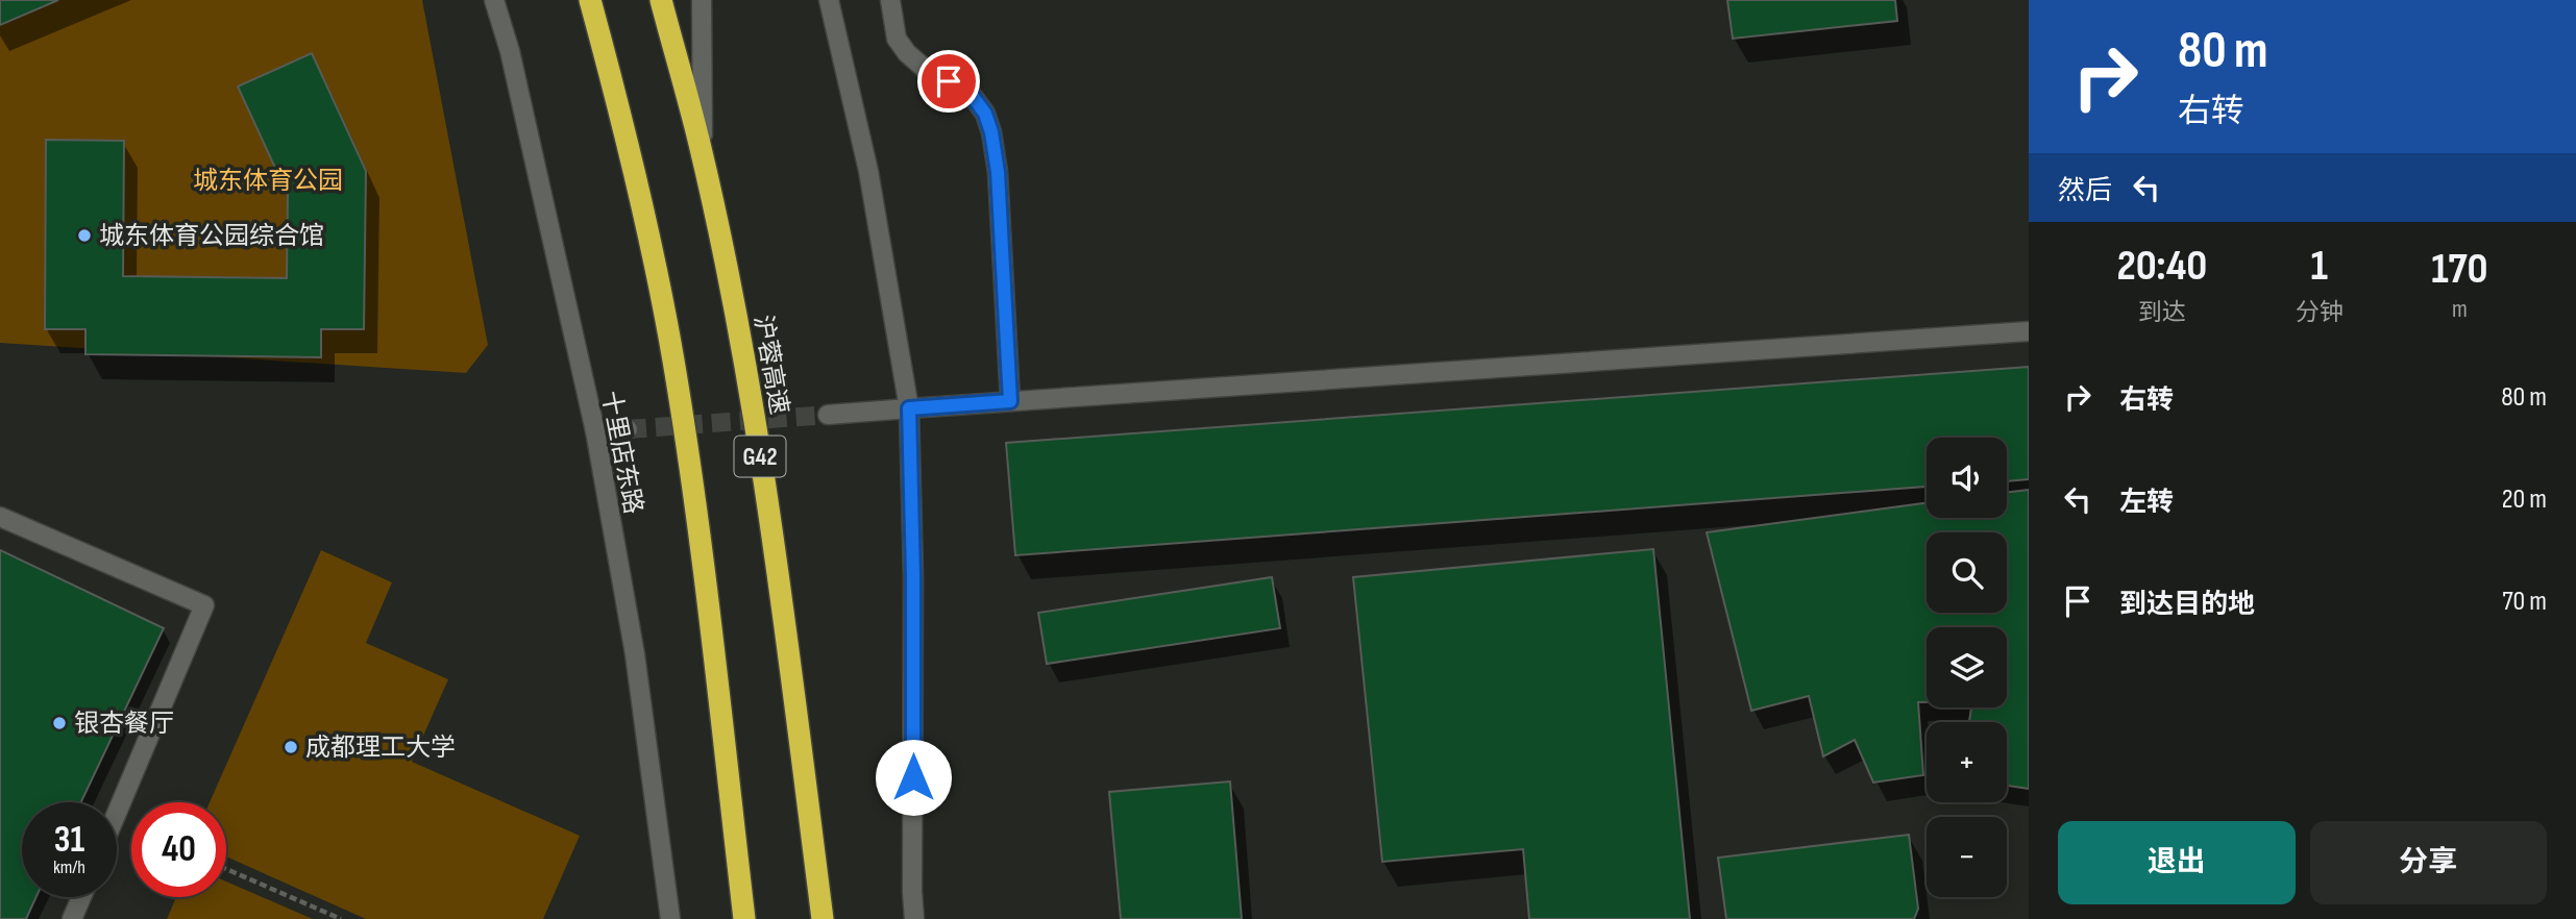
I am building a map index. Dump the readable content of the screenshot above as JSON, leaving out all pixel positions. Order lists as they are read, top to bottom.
{
  "streets": {
    "highway": ["沪蓉高速", "G42"],
    "street": ["十里店东路"]
  },
  "parks": ["城东体育公园"],
  "places": ["城东体育公园综合馆", "银杏餐厅", "成都理工大学"],
  "page": {
    "turn": ["80 m", "右转"],
    "then": "然后",
    "eta": [
      "20:40",
      "到达",
      "1",
      "分钟",
      "170",
      "m"
    ],
    "list": [
      {
        "name": "右转",
        "value": "80 m"
      },
      {
        "name": "左转",
        "value": "20 m"
      },
      {
        "name": "到达目的地",
        "value": "70 m"
      }
    ],
    "map_buttons": ["+", "−"],
    "speed": "31 km/h",
    "limit": "40",
    "buttons": ["退出", "分享"]
  }
}
